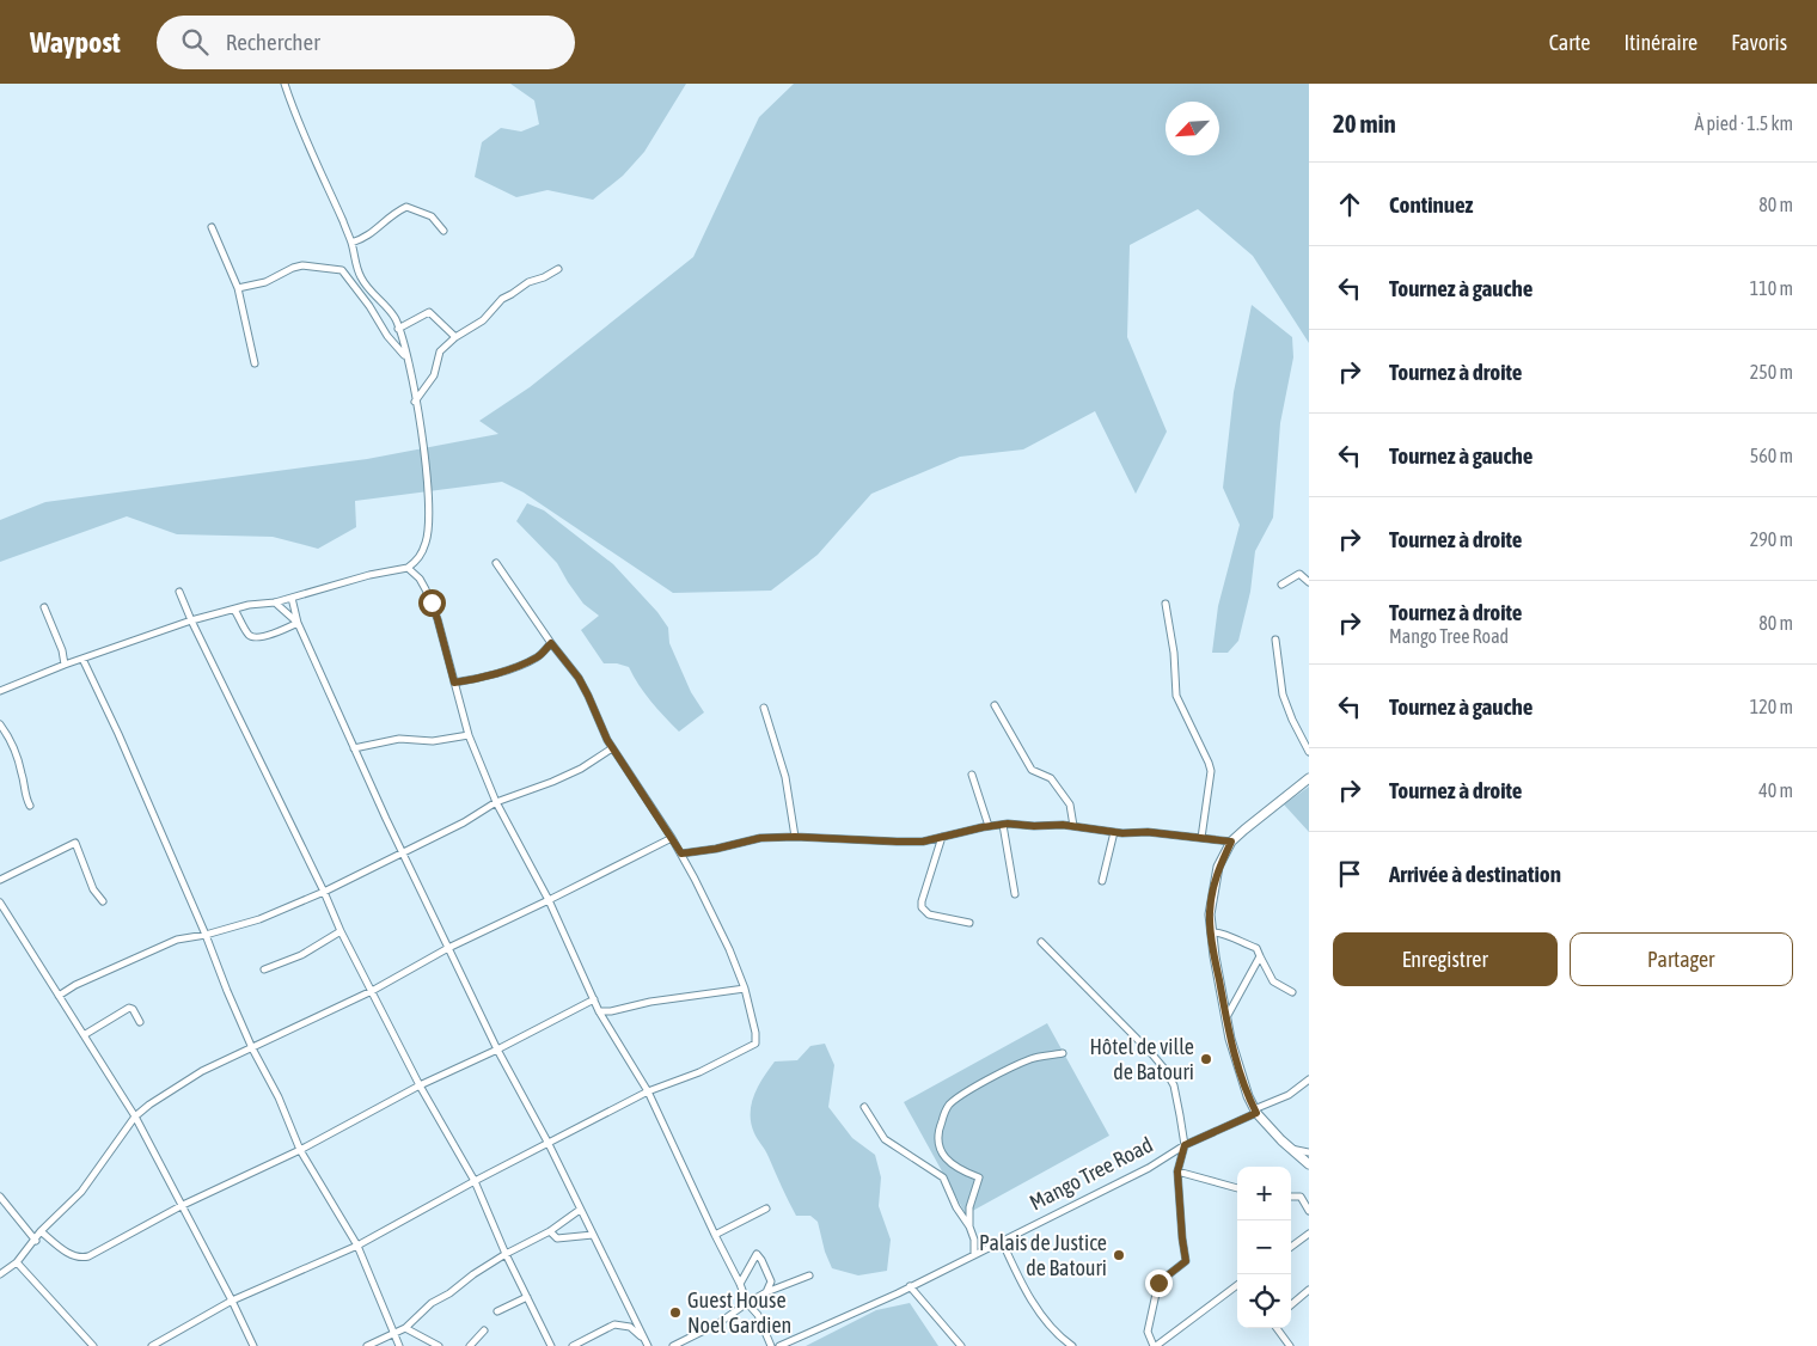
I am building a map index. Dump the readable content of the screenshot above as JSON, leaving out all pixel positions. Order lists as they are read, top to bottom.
{
  "streets": {
    "street": ["Mango Tree Road"]
  },
  "places": ["Hôtel de ville de Batouri", "Palais de Justice de Batouri", "Guest House Noel Gardien"],
  "north": "bottom left",
  "page": {
    "header": "Waypost",
    "search": "Rechercher",
    "nav": ["Carte", "Itinéraire", "Favoris"],
    "heading": ["20 min", "À pied · 1.5 km"],
    "list": [
      ["Continuez", "80 m"],
      ["Tournez à gauche", "110 m"],
      ["Tournez à droite", "250 m"],
      ["Tournez à gauche", "560 m"],
      ["Tournez à droite", "290 m"],
      ["Tournez à droite", "Mango Tree Road", "80 m"],
      ["Tournez à gauche", "120 m"],
      ["Tournez à droite", "40 m"],
      "Arrivée à destination"
    ],
    "buttons": ["Enregistrer", "Partager"],
    "map_buttons": ["+", "−"]
  }
}
